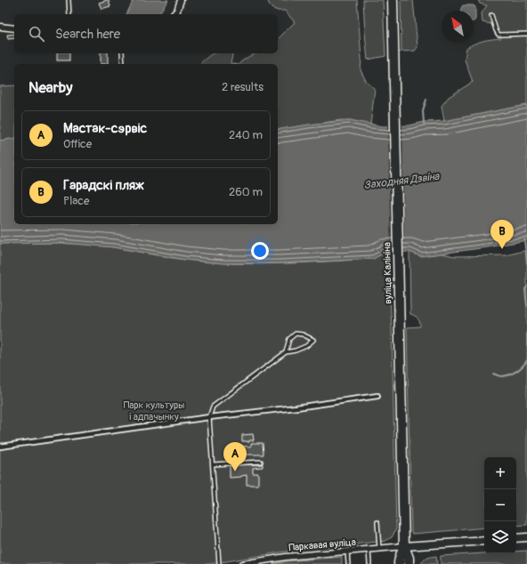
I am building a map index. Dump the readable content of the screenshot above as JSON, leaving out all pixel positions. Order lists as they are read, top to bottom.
{
  "streets": {
    "main road": ["вуліца Калініна"],
    "street": ["Паркавая вуліца"]
  },
  "crossings": [
    ["вуліца Калініна", "Паркавая вуліца"]
  ],
  "water": ["Заходняя Дзвіна"],
  "parks": ["Парк культуры і адпачынку"],
  "north": "top left",
  "page": {
    "search": "Search here",
    "heading": ["Nearby", "2 results"],
    "list": [
      {
        "mark": "A",
        "name": "Мастак-сэрвіс",
        "note": "Office",
        "value": "240 m"
      },
      {
        "mark": "B",
        "name": "Гарадскі пляж",
        "note": "Place",
        "value": "260 m"
      }
    ],
    "pins": ["B", "A"],
    "map_buttons": ["+", "−"]
  }
}
